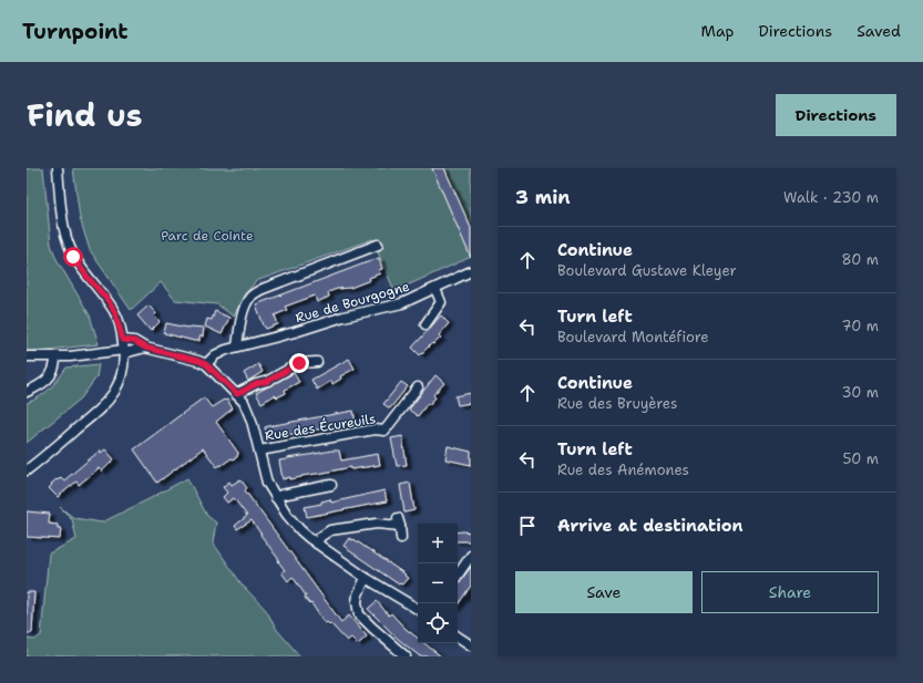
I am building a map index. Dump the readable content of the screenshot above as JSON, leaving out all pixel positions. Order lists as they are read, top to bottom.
{
  "streets": {
    "street": ["Rue de Bourgogne", "Rue des Écureuils"]
  },
  "parks": ["Parc de Cointe"],
  "page": {
    "header": "Turnpoint",
    "nav": ["Map", "Directions", "Saved"],
    "title": "Find us",
    "buttons": [
      "Directions",
      ["Save", "Share"]
    ],
    "heading": ["3 min", "Walk · 230 m"],
    "list": [
      ["Continue", "Boulevard Gustave Kleyer", "80 m"],
      ["Turn left", "Boulevard Montéfiore", "70 m"],
      ["Continue", "Rue des Bruyères", "30 m"],
      ["Turn left", "Rue des Anémones", "50 m"],
      "Arrive at destination"
    ],
    "map_buttons": ["+", "−"]
  }
}
